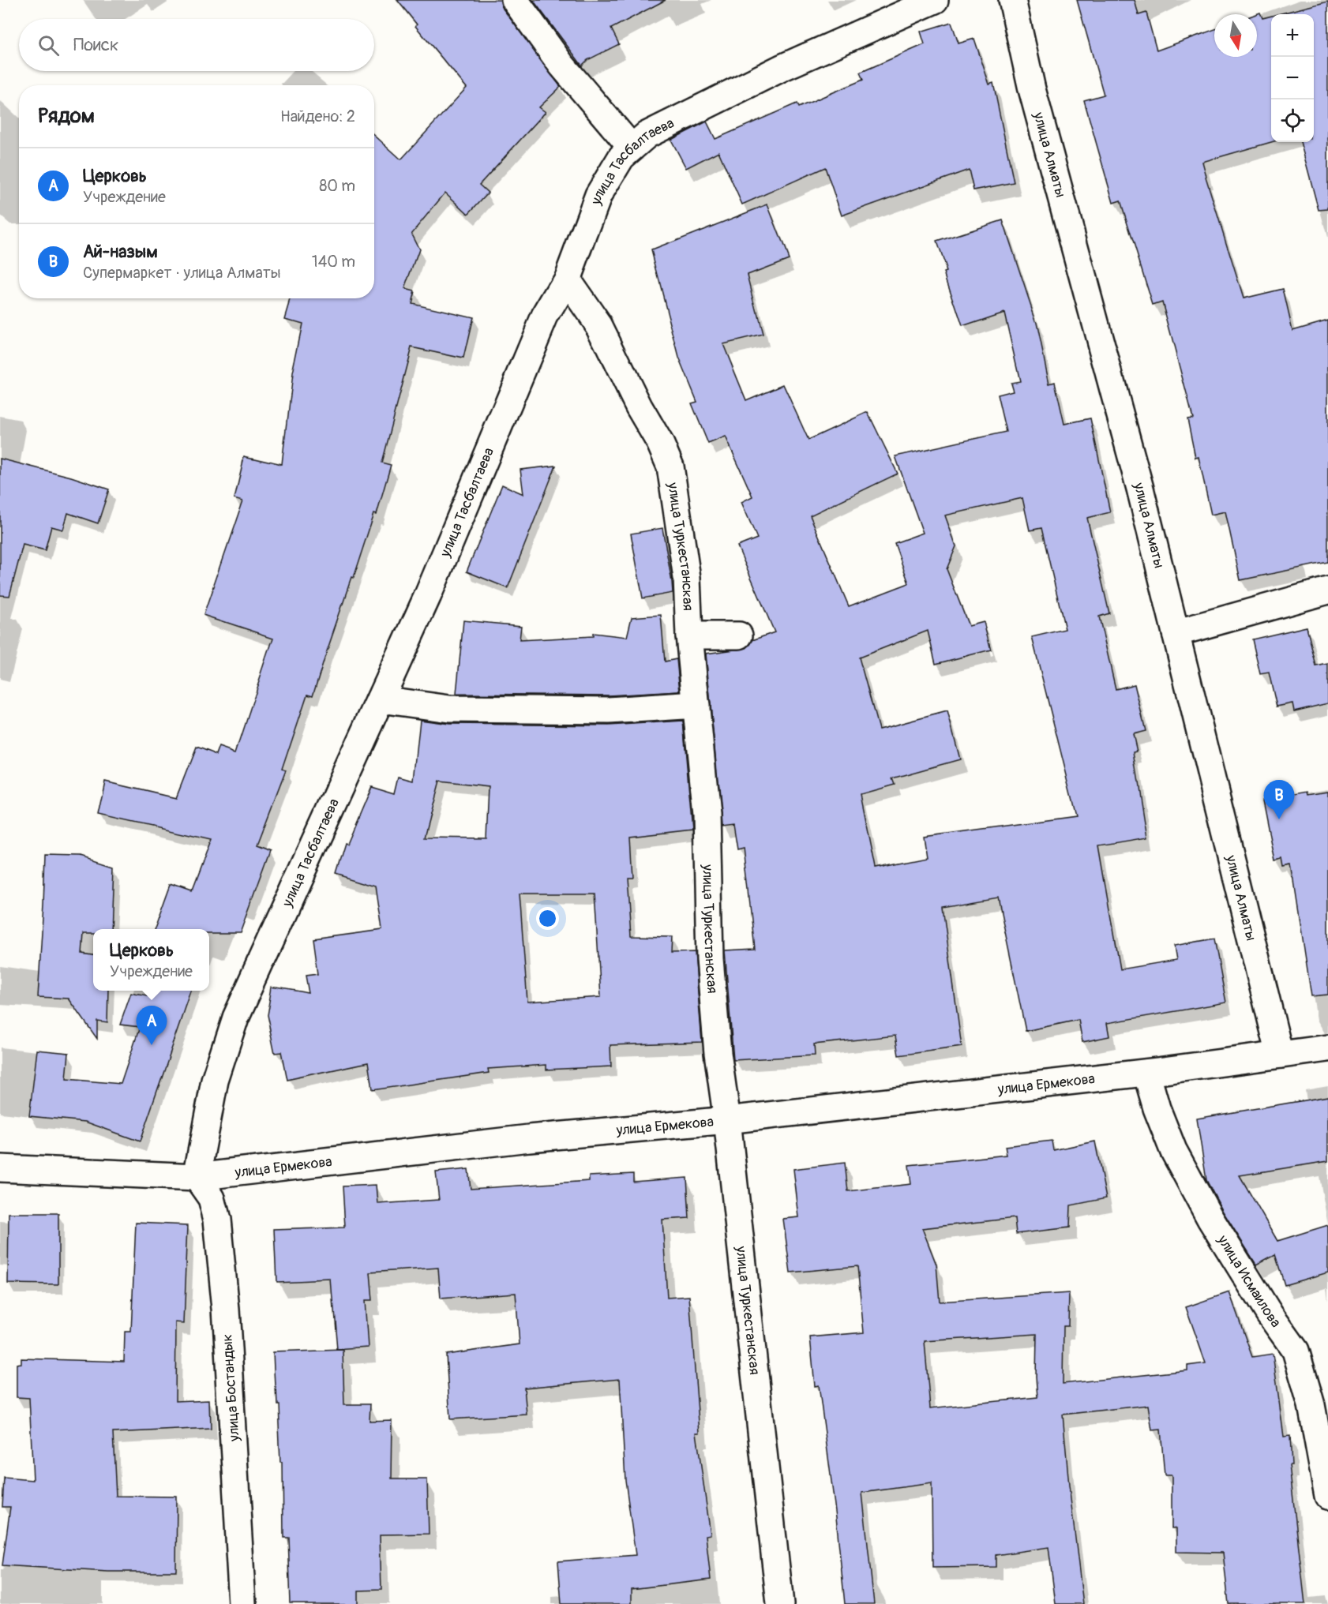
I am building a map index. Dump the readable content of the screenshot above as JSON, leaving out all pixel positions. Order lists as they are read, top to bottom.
{
  "streets": {
    "street": [
      "улица Алматы",
      "улица Тасбалтаева",
      "улица Туркестанская",
      "улица Ермекова",
      "улица Исмаилова",
      "улица Бостандык"
    ]
  },
  "crossings": [
    ["улица Алматы", "улица Ермекова"],
    ["улица Тасбалтаева", "улица Туркестанская"],
    ["улица Тасбалтаева", "улица Ермекова"],
    ["улица Тасбалтаева", "улица Бостандык"],
    ["улица Туркестанская", "улица Ермекова"],
    ["улица Ермекова", "улица Исмаилова"],
    ["улица Ермекова", "улица Бостандык"]
  ],
  "north": "bottom",
  "page": {
    "map_buttons": ["+", "−"],
    "search": "Поиск",
    "heading": ["Рядом", "Найдено: 2"],
    "list": [
      {
        "mark": "A",
        "name": "Церковь",
        "note": "Учреждение",
        "value": "80 m"
      },
      {
        "mark": "B",
        "name": "Ай-назым",
        "note": "Супермаркет · улица Алматы",
        "value": "140 m"
      }
    ],
    "pins": ["B", "A"],
    "popup": ["Церковь", "Учреждение"]
  }
}
